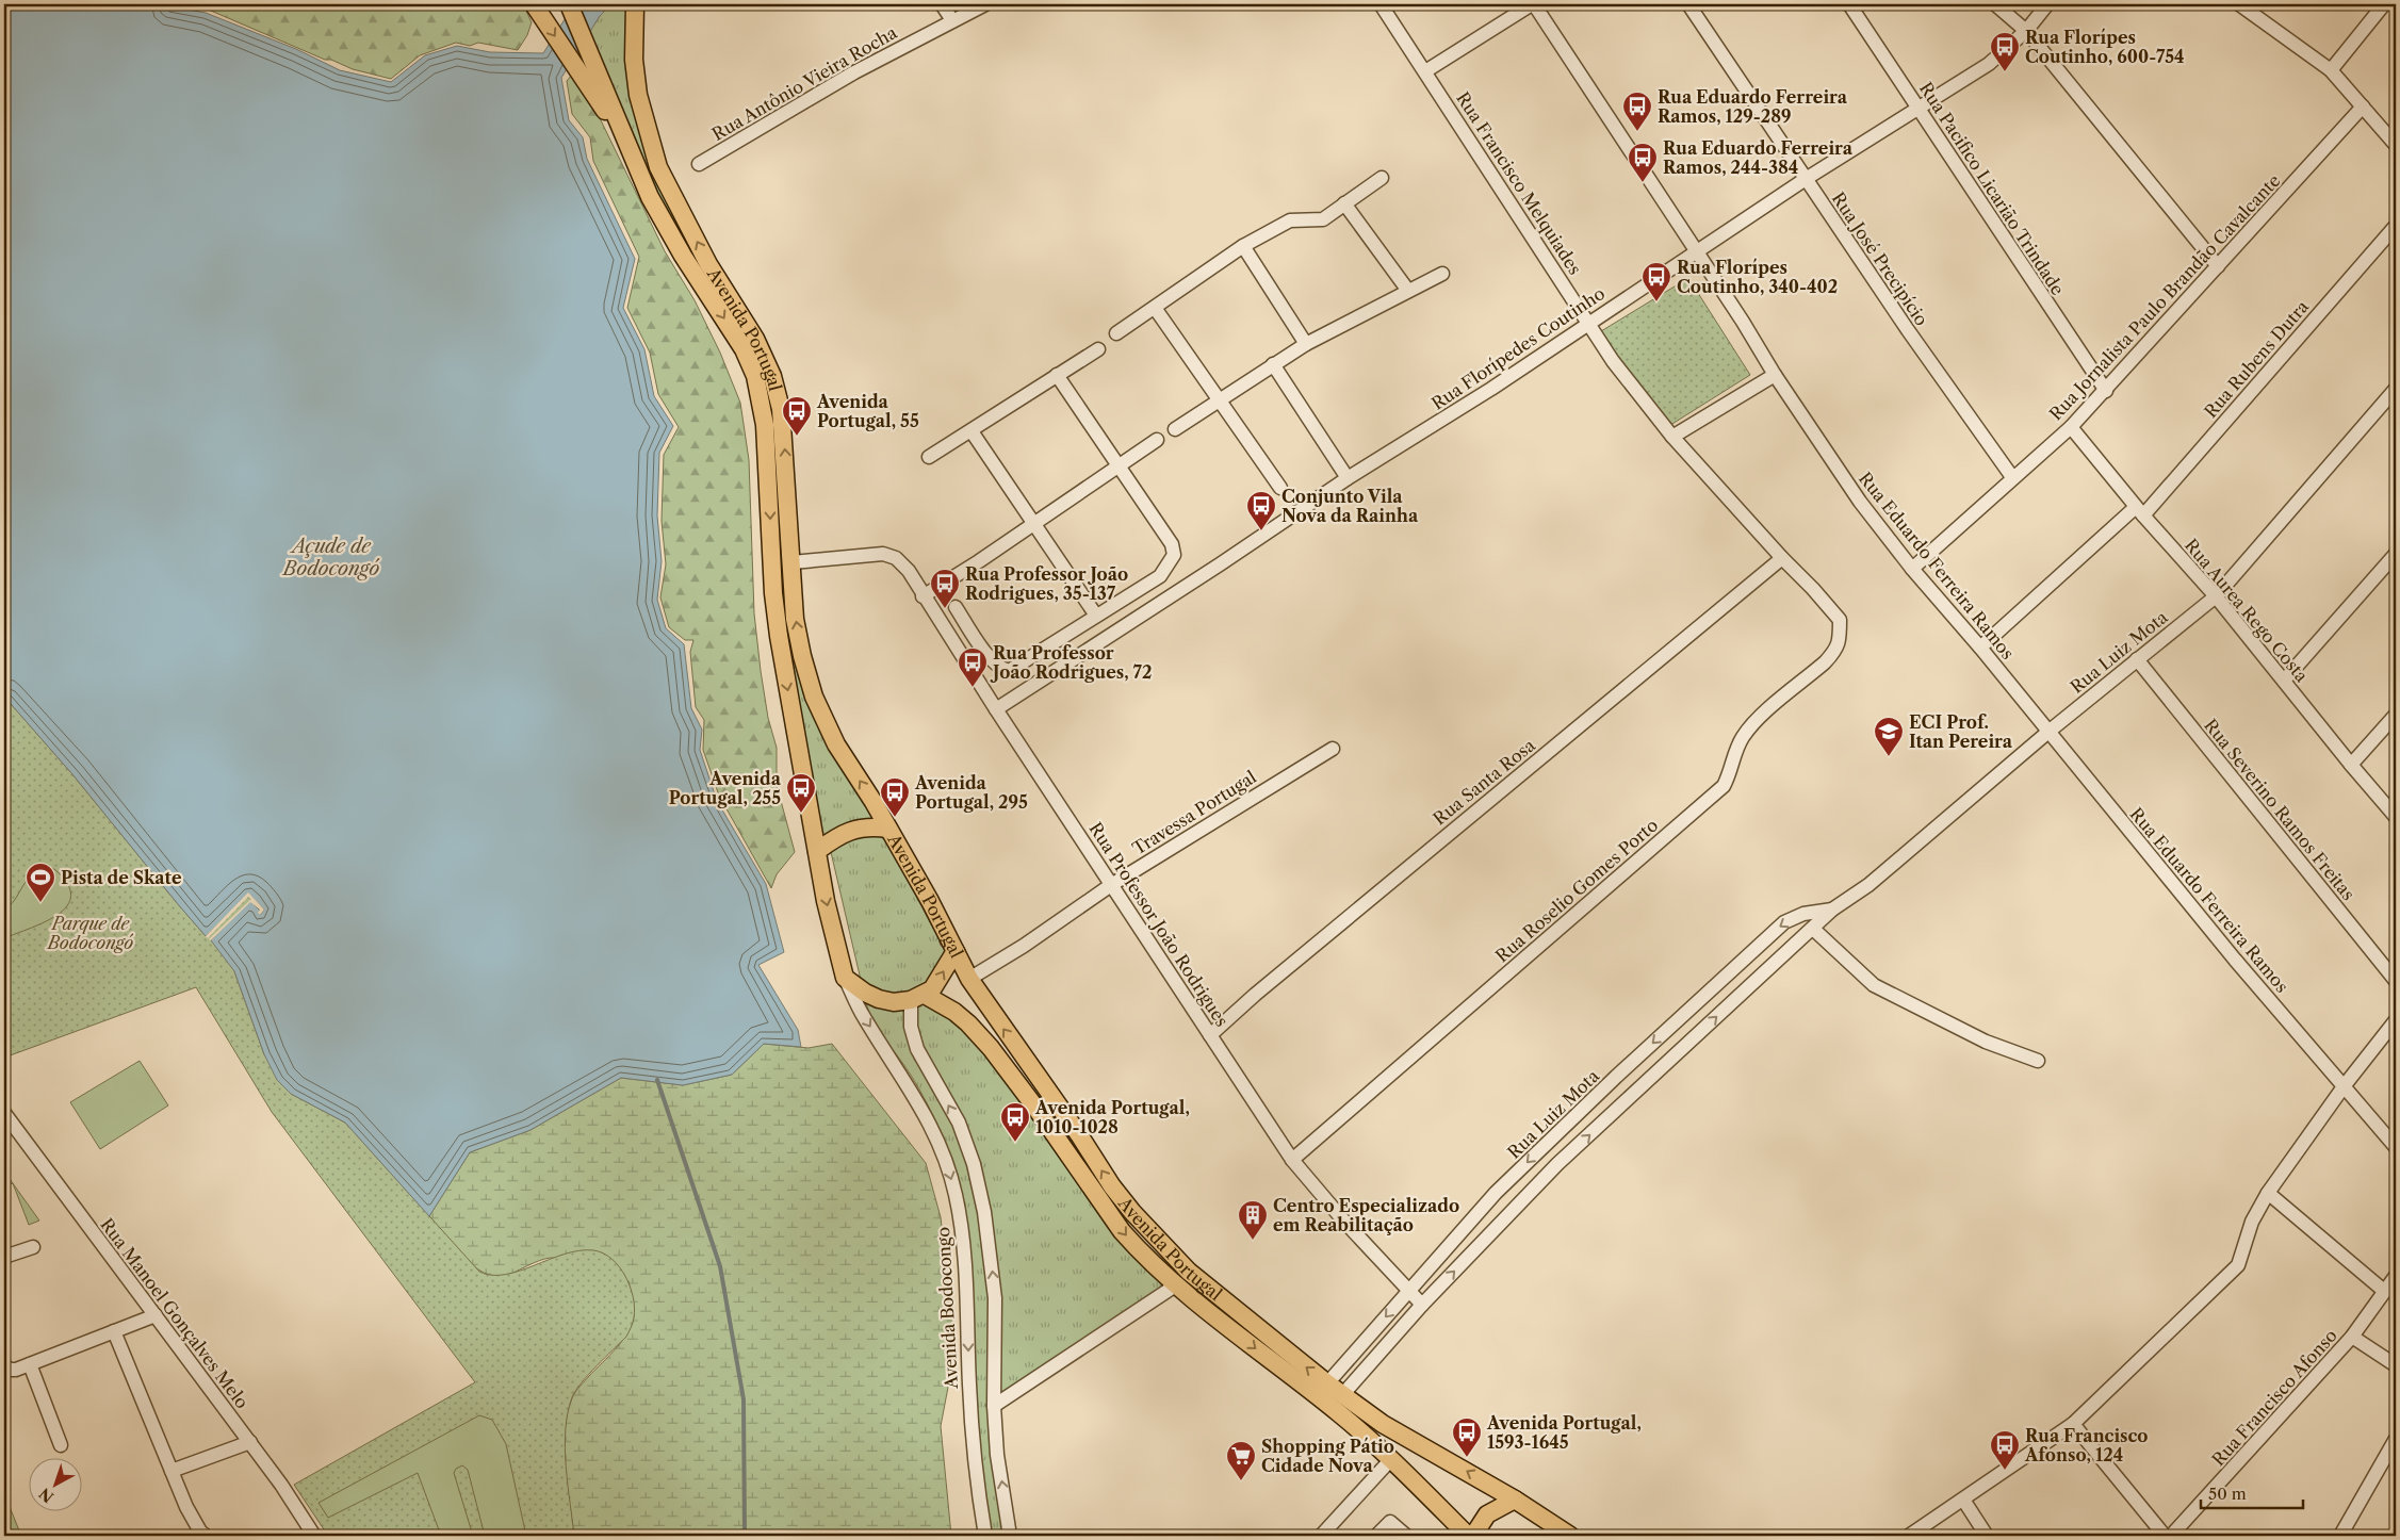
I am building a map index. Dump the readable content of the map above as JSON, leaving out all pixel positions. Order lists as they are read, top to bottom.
{
  "streets": {
    "main road": ["Avenida Portugal"],
    "street": [
      "Rua Antônio Vieira Rocha",
      "Rua Francisco Melquiades",
      "Rua Pacifico Licarião Trindade",
      "Rua José Precipício",
      "Rua Jornalista Paulo Brandão Cavalcante",
      "Rua Florípedes Coutinho",
      "Rua Rubens Dutra",
      "Rua Eduardo Ferreira Ramos",
      "Rua Aurea Rego Costa",
      "Rua Luiz Mota",
      "Rua Santa Rosa",
      "Rua Severino Ramos Freitas",
      "Travessa Portugal",
      "Rua Roselio Gomes Porto",
      "Rua Professor João Rodrigues",
      "Avenida Bodocongo",
      "Rua Manoel Gonçalves Melo",
      "Rua Francisco Afonso"
    ]
  },
  "crossings": [
    ["Rua Francisco Melquiades", "Rua Florípedes Coutinho"],
    ["Rua Francisco Melquiades", "Rua Santa Rosa"],
    ["Rua Francisco Melquiades", "Rua Roselio Gomes Porto"],
    ["Rua Pacifico Licarião Trindade", "Rua Jornalista Paulo Brandão Cavalcante"],
    ["Rua Pacifico Licarião Trindade", "Rua Florípedes Coutinho"],
    ["Rua José Precipício", "Rua Jornalista Paulo Brandão Cavalcante"],
    ["Rua José Precipício", "Rua Florípedes Coutinho"],
    ["Rua Jornalista Paulo Brandão Cavalcante", "Rua Eduardo Ferreira Ramos"],
    ["Rua Jornalista Paulo Brandão Cavalcante", "Rua Aurea Rego Costa"],
    ["Avenida Portugal", "Rua Luiz Mota"],
    ["Avenida Portugal", "Travessa Portugal"],
    ["Avenida Portugal", "Rua Professor João Rodrigues"],
    ["Avenida Portugal", "Avenida Bodocongo"],
    ["Rua Florípedes Coutinho", "Rua Eduardo Ferreira Ramos"],
    ["Rua Florípedes Coutinho", "Rua Professor João Rodrigues"],
    ["Rua Rubens Dutra", "Rua Eduardo Ferreira Ramos"],
    ["Rua Rubens Dutra", "Rua Aurea Rego Costa"],
    ["Rua Eduardo Ferreira Ramos", "Rua Luiz Mota"],
    ["Rua Aurea Rego Costa", "Rua Luiz Mota"],
    ["Rua Luiz Mota", "Rua Severino Ramos Freitas"],
    ["Rua Luiz Mota", "Rua Professor João Rodrigues"],
    ["Rua Santa Rosa", "Rua Professor João Rodrigues"],
    ["Travessa Portugal", "Rua Professor João Rodrigues"],
    ["Rua Roselio Gomes Porto", "Rua Professor João Rodrigues"]
  ],
  "water": ["Açude de Bodocongó"],
  "parks": ["Parque de Bodocongó"],
  "places": {
    "bus stop": [
      "Rua Florípes Coutinho, 600-754",
      "Rua Eduardo Ferreira Ramos, 129-289",
      "Rua Eduardo Ferreira Ramos, 244-384",
      "Rua Florípes Coutinho, 340-402",
      "Avenida Portugal, 55",
      "Conjunto Vila Nova da Rainha",
      "Rua Professor João Rodrigues, 35-137",
      "Rua Professor João Rodrigues, 72",
      "Avenida Portugal, 255",
      "Avenida Portugal, 295",
      "Avenida Portugal, 1010-1028",
      "Avenida Portugal, 1593-1645",
      "Rua Francisco Afonso, 124"
    ],
    "school or university": ["ECI Prof. Itan Pereira"],
    "sports": ["Pista de Skate"],
    "building": ["Centro Especializado em Reabilitação"],
    "supermarket": ["Shopping Pátio Cidade Nova"]
  },
  "scale_bar": "50 m",
  "north": "bottom left"
}
